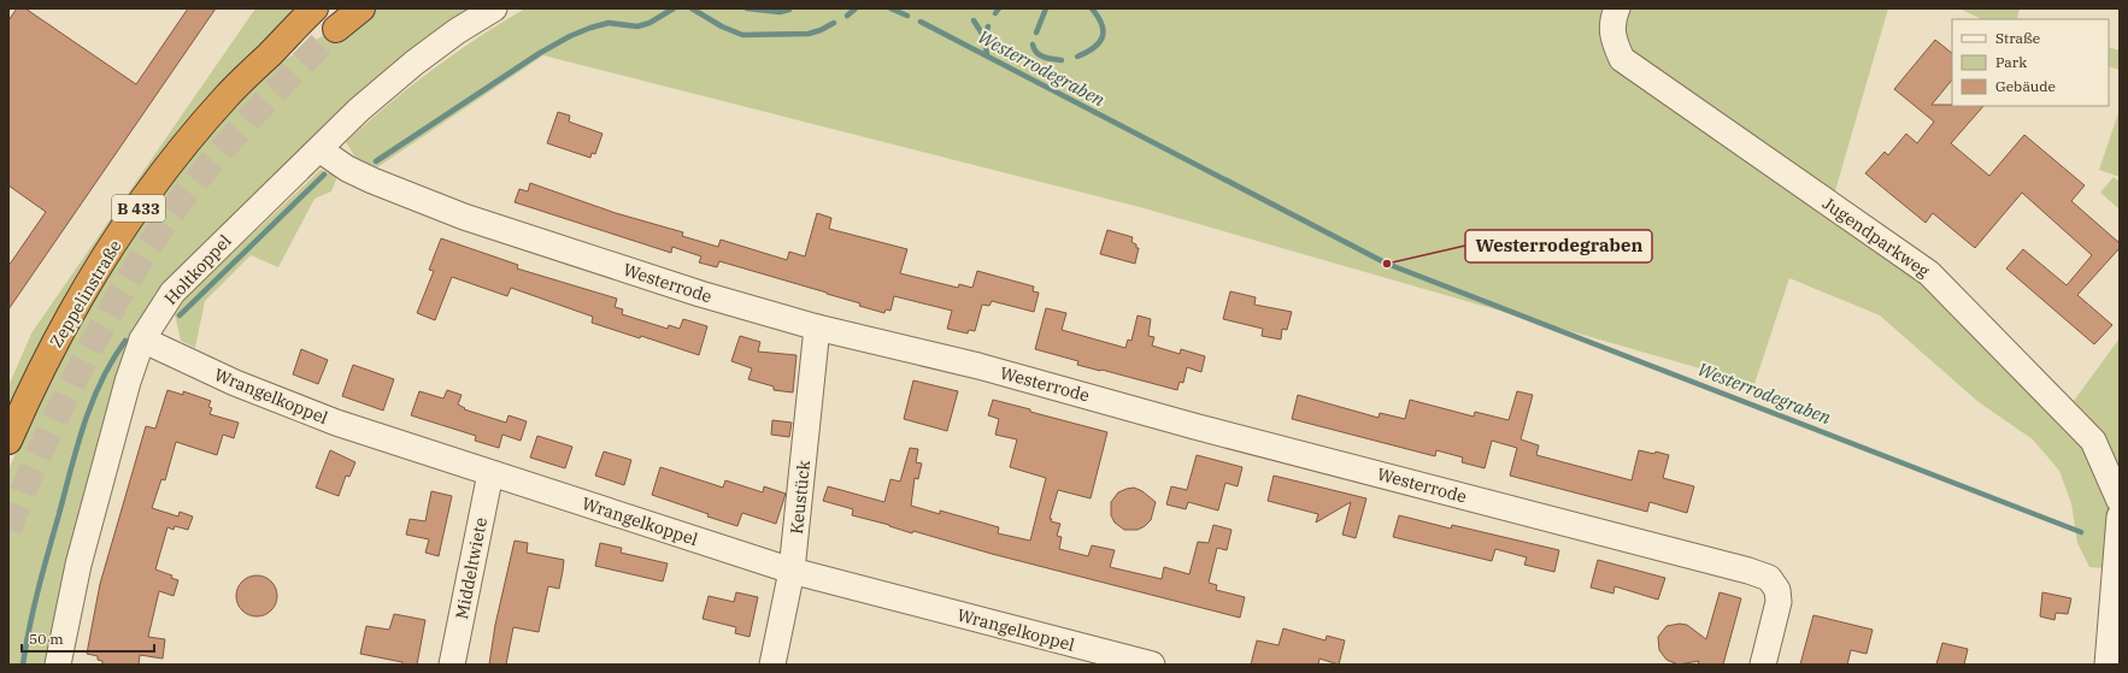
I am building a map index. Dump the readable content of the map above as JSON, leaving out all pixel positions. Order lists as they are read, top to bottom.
{
  "streets": {
    "highway": ["B 433", "Zeppelinstraße"],
    "street": [
      "Jugendparkweg",
      "Holtkoppel",
      "Westerrode",
      "Wrangelkoppel",
      "Keustück",
      "Middeltwiete"
    ]
  },
  "crossings": [
    ["Holtkoppel", "Westerrode"],
    ["Holtkoppel", "Wrangelkoppel"],
    ["Westerrode", "Keustück"],
    ["Wrangelkoppel", "Keustück"],
    ["Wrangelkoppel", "Middeltwiete"]
  ],
  "water": ["Westerrodegraben"],
  "places": ["Westerrodegraben"],
  "legend": ["Straße", "Park", "Gebäude"],
  "scale_bar": "50 m"
}
